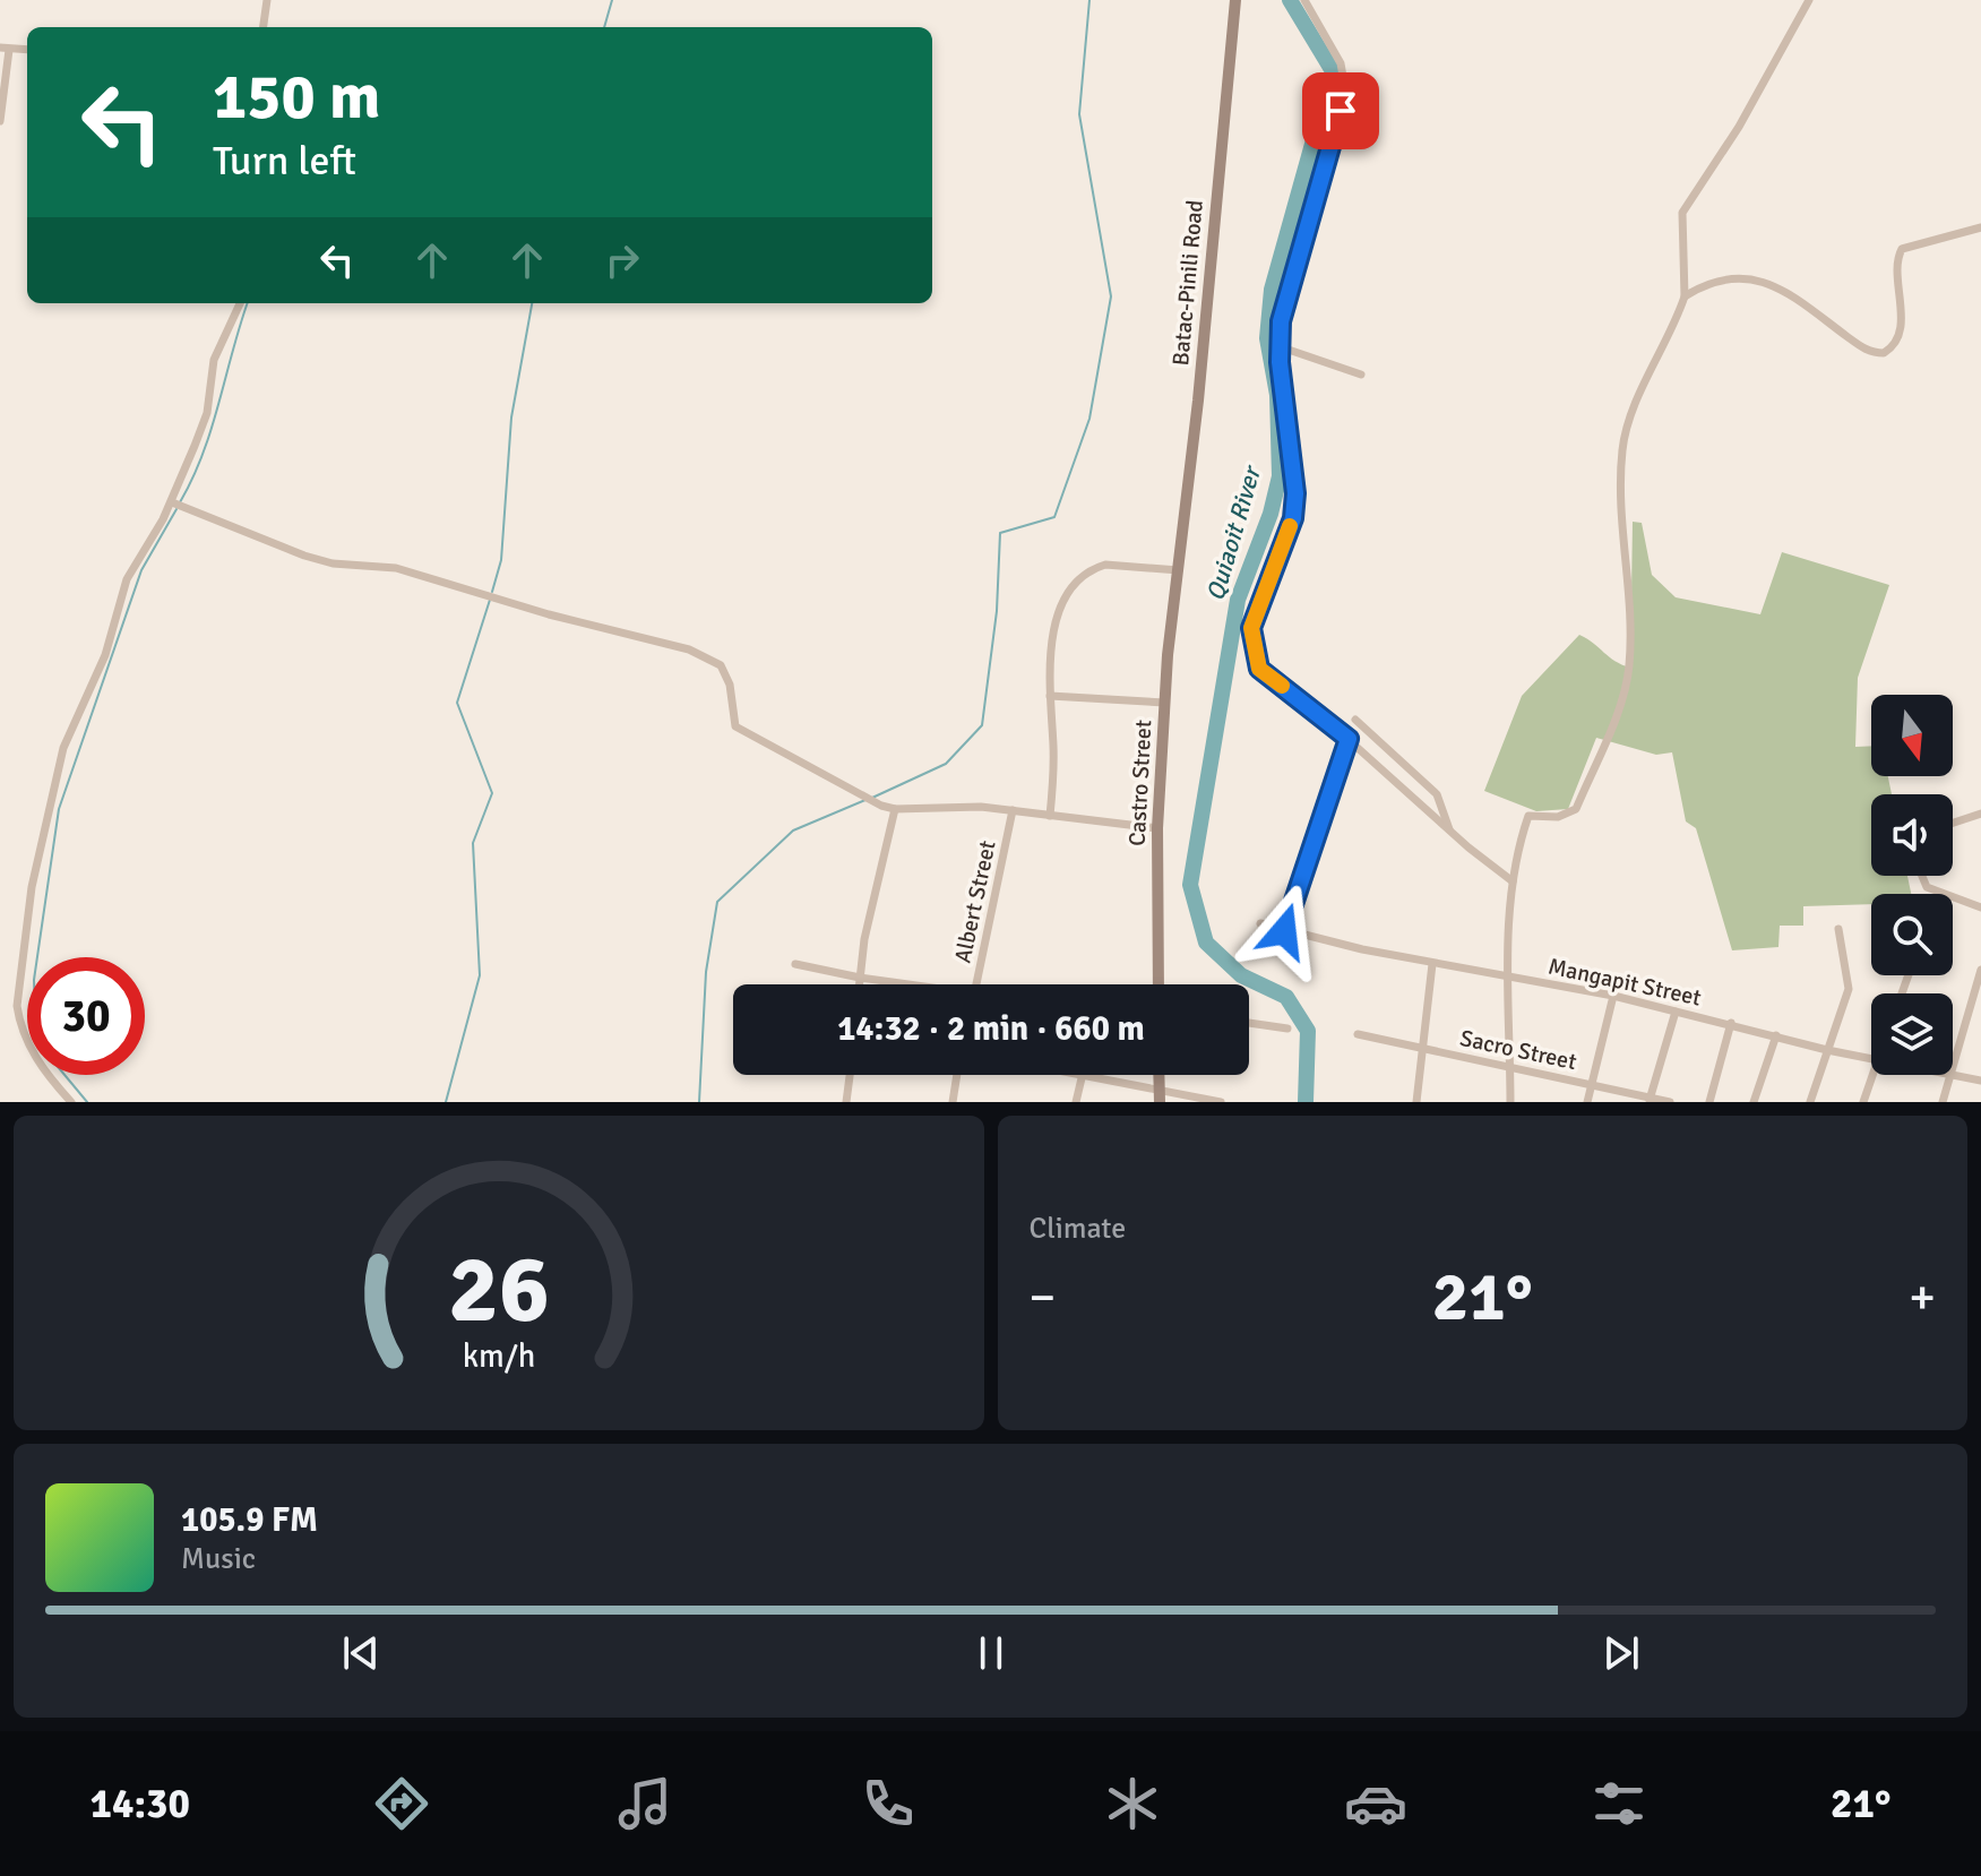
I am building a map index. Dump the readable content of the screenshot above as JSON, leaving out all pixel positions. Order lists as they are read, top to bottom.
{
  "streets": {
    "main road": ["Batac-Pinili Road", "Castro Street"],
    "street": ["Albert Street", "Mangapit Street", "Sacro Street"]
  },
  "crossings": [
    ["Batac-Pinili Road", "Castro Street"]
  ],
  "water": ["Quiaoit River"],
  "north": "bottom",
  "page": {
    "turn": ["150 m", "Turn left"],
    "limit": "30",
    "trip": "14:32 · 2 min · 660 m",
    "tile": "Climate",
    "heat": ["−", "21°", "+"],
    "song": ["105.9 FM", "Music"],
    "tabs": ["14:30", "21°"],
    "gauge": ["26", "km/h"]
  }
}
